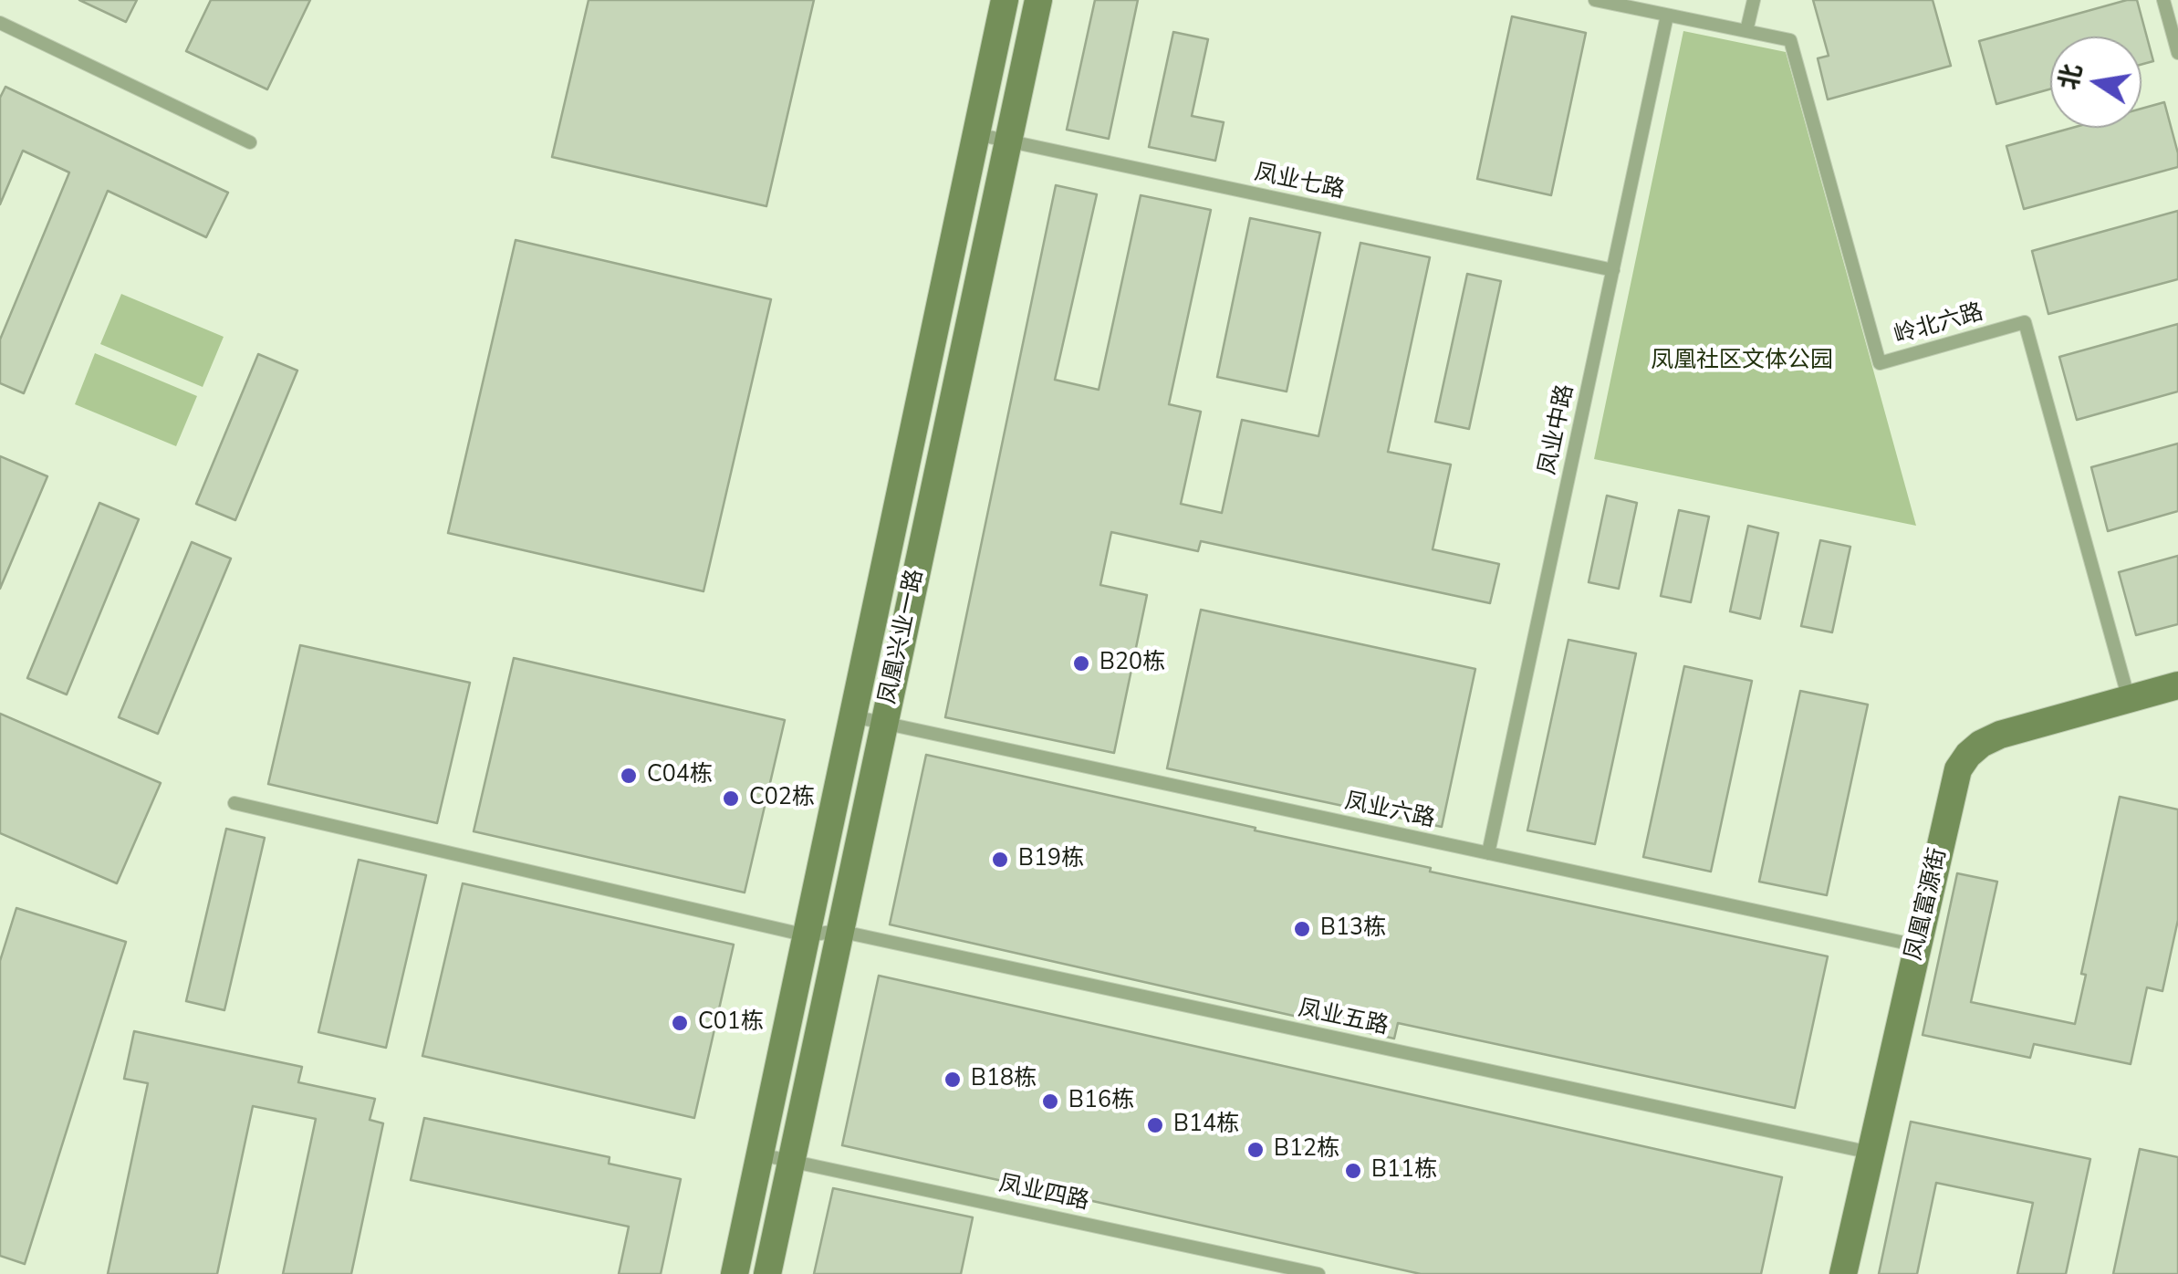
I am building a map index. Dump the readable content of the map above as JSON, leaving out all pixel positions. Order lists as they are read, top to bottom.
{
  "streets": {
    "street": ["凤凰兴业一路", "凤凰富源街"],
    "lane": [
      "凤业七路",
      "岭北六路",
      "凤业中路",
      "凤业六路",
      "凤业五路",
      "凤业四路"
    ]
  },
  "crossings": [
    ["凤业七路", "凤业中路"],
    ["凤业七路", "凤凰兴业一路"],
    ["岭北六路", "凤业中路"],
    ["岭北六路", "凤凰富源街"],
    ["凤业中路", "凤业六路"],
    ["凤凰兴业一路", "凤业六路"],
    ["凤凰兴业一路", "凤业五路"],
    ["凤凰兴业一路", "凤业四路"],
    ["凤业六路", "凤凰富源街"],
    ["凤凰富源街", "凤业五路"]
  ],
  "parks": ["凤凰社区文体公园"],
  "places": [
    "B20栋",
    "C04栋",
    "C02栋",
    "B19栋",
    "B13栋",
    "C01栋",
    "B18栋",
    "B16栋",
    "B14栋",
    "B12栋",
    "B11栋"
  ],
  "north": "left"
}
